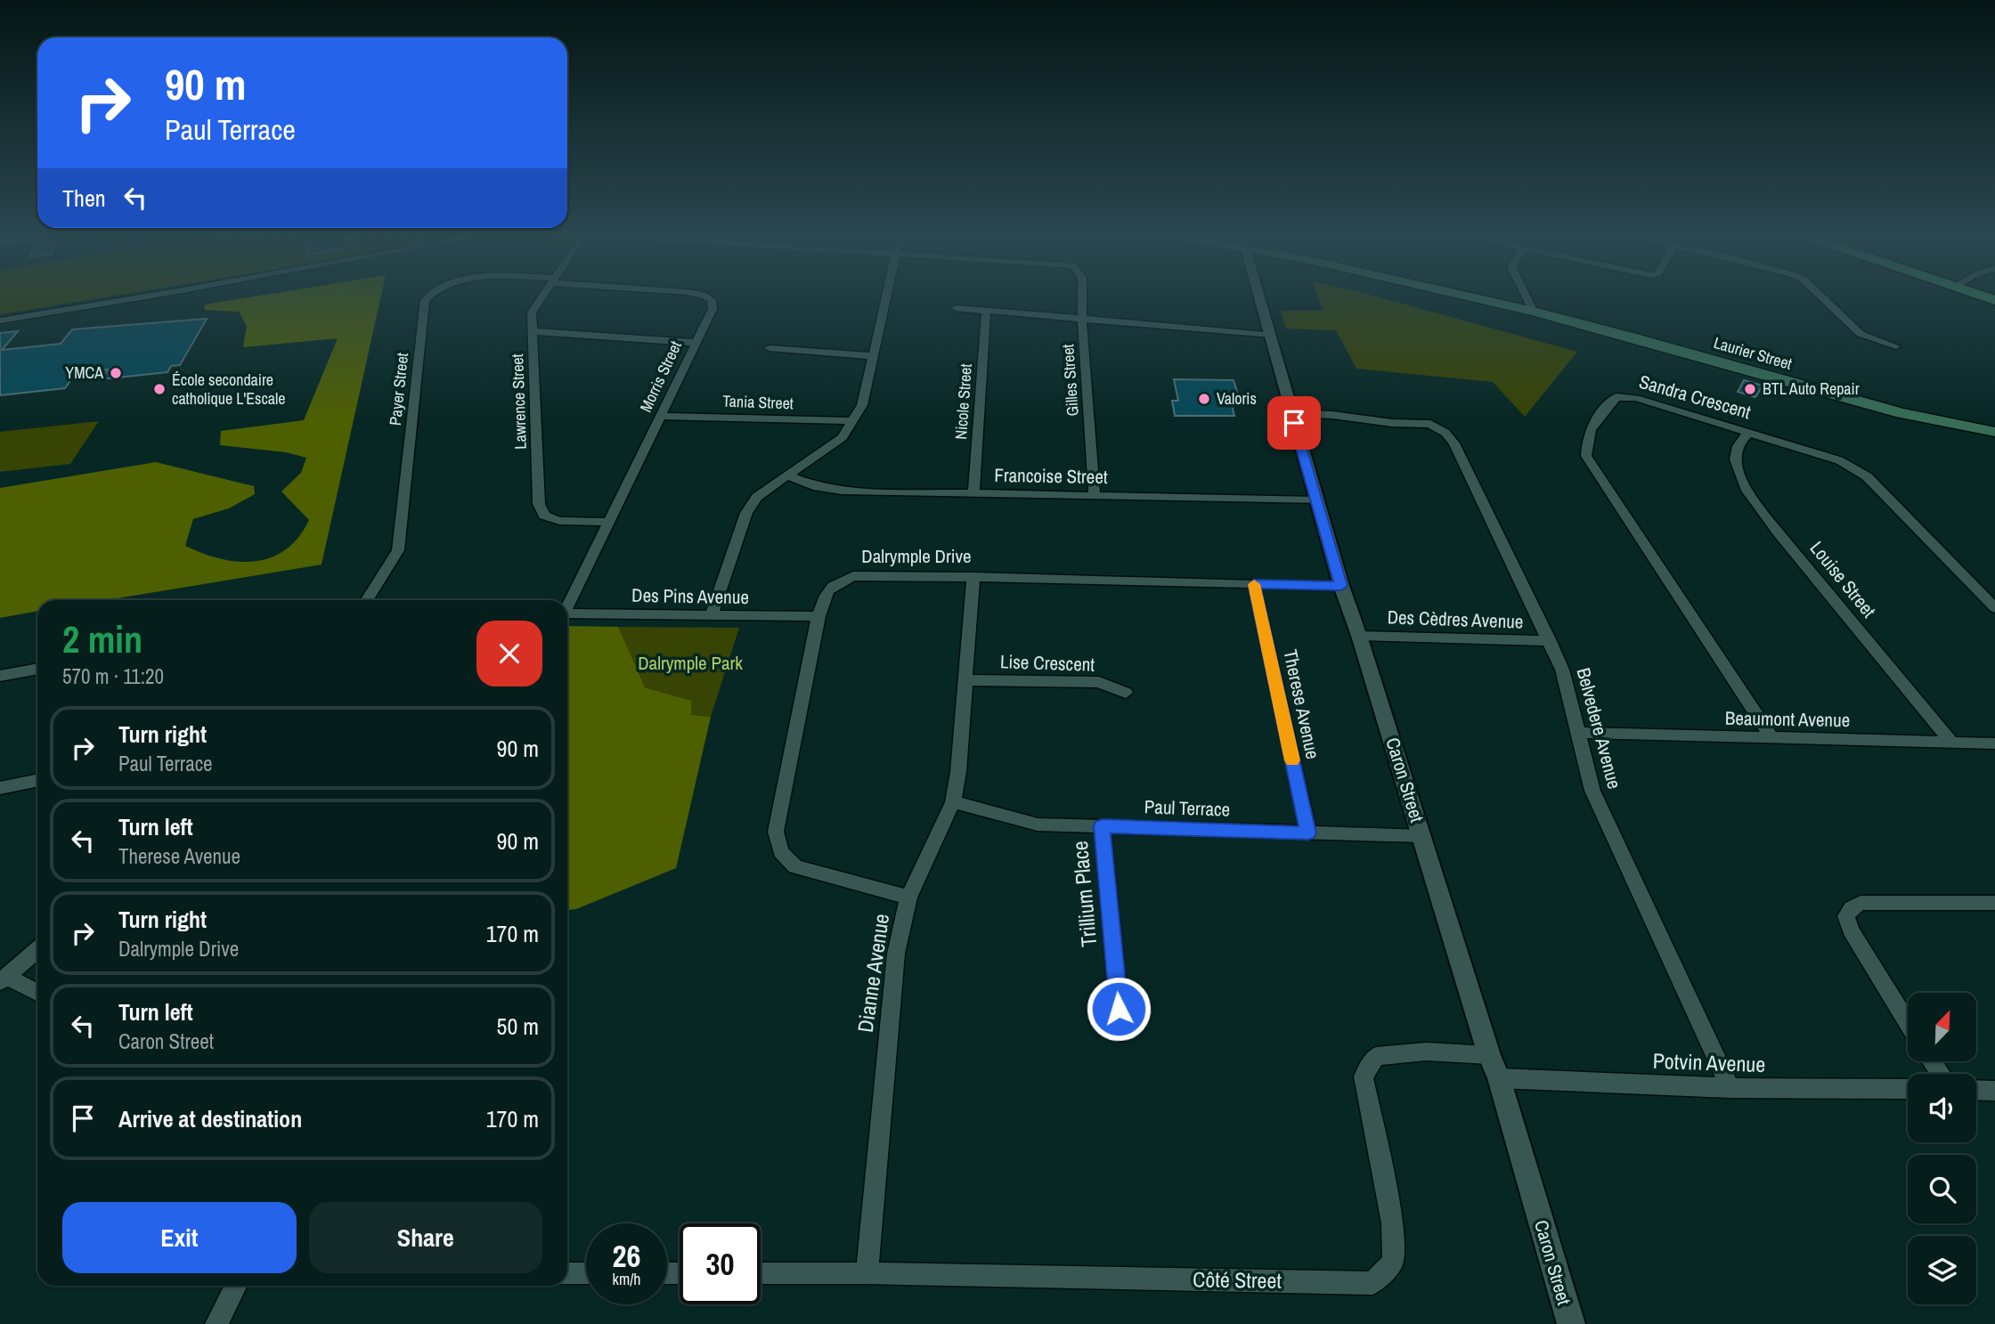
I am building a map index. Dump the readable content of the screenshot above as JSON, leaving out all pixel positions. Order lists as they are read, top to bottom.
{
  "streets": {
    "main road": ["Laurier Street"],
    "street": [
      "Morris Street",
      "Gilles Street",
      "Payer Street",
      "Sandra Crescent",
      "Lawrence Street",
      "Nicole Street",
      "Tania Street",
      "Francoise Street",
      "Dalrymple Drive",
      "Louise Street",
      "Des Pins Avenue",
      "Des Cèdres Avenue",
      "Lise Crescent",
      "Therese Avenue",
      "Beaumont Avenue",
      "Belvedere Avenue",
      "Caron Street",
      "Paul Terrace",
      "Trillium Place",
      "Dianne Avenue",
      "Potvin Avenue",
      "Côté Street"
    ]
  },
  "crossings": [
    ["Morris Street", "Lawrence Street"],
    ["Morris Street", "Tania Street"],
    ["Gilles Street", "Francoise Street"],
    ["Sandra Crescent", "Louise Street"],
    ["Sandra Crescent", "Beaumont Avenue"],
    ["Nicole Street", "Francoise Street"],
    ["Francoise Street", "Caron Street"],
    ["Dalrymple Drive", "Des Pins Avenue"],
    ["Dalrymple Drive", "Therese Avenue"],
    ["Dalrymple Drive", "Caron Street"],
    ["Dalrymple Drive", "Dianne Avenue"],
    ["Louise Street", "Beaumont Avenue"],
    ["Des Cèdres Avenue", "Belvedere Avenue"],
    ["Des Cèdres Avenue", "Caron Street"],
    ["Lise Crescent", "Dianne Avenue"],
    ["Therese Avenue", "Paul Terrace"],
    ["Beaumont Avenue", "Belvedere Avenue"],
    ["Belvedere Avenue", "Potvin Avenue"],
    ["Caron Street", "Paul Terrace"],
    ["Caron Street", "Potvin Avenue"],
    ["Caron Street", "Côté Street"],
    ["Paul Terrace", "Trillium Place"],
    ["Paul Terrace", "Dianne Avenue"],
    ["Dianne Avenue", "Côté Street"],
    ["Potvin Avenue", "Côté Street"]
  ],
  "parks": ["Dalrymple Park"],
  "places": [
    "YMCA",
    "École secondaire catholique L'Escale",
    "BTL Auto Repair",
    "Valoris"
  ],
  "north": "top right",
  "page": {
    "turn": ["90 m", "Paul Terrace"],
    "then": "Then",
    "heading": ["2 min", "570 m · 11:20"],
    "list": [
      {
        "name": "Turn right",
        "note": "Paul Terrace",
        "value": "90 m"
      },
      {
        "name": "Turn left",
        "note": "Therese Avenue",
        "value": "90 m"
      },
      {
        "name": "Turn right",
        "note": "Dalrymple Drive",
        "value": "170 m"
      },
      {
        "name": "Turn left",
        "note": "Caron Street",
        "value": "50 m"
      },
      {
        "name": "Arrive at destination",
        "value": "170 m"
      }
    ],
    "buttons": ["Exit", "Share"],
    "speed": "26 km/h",
    "limit": "30"
  }
}
